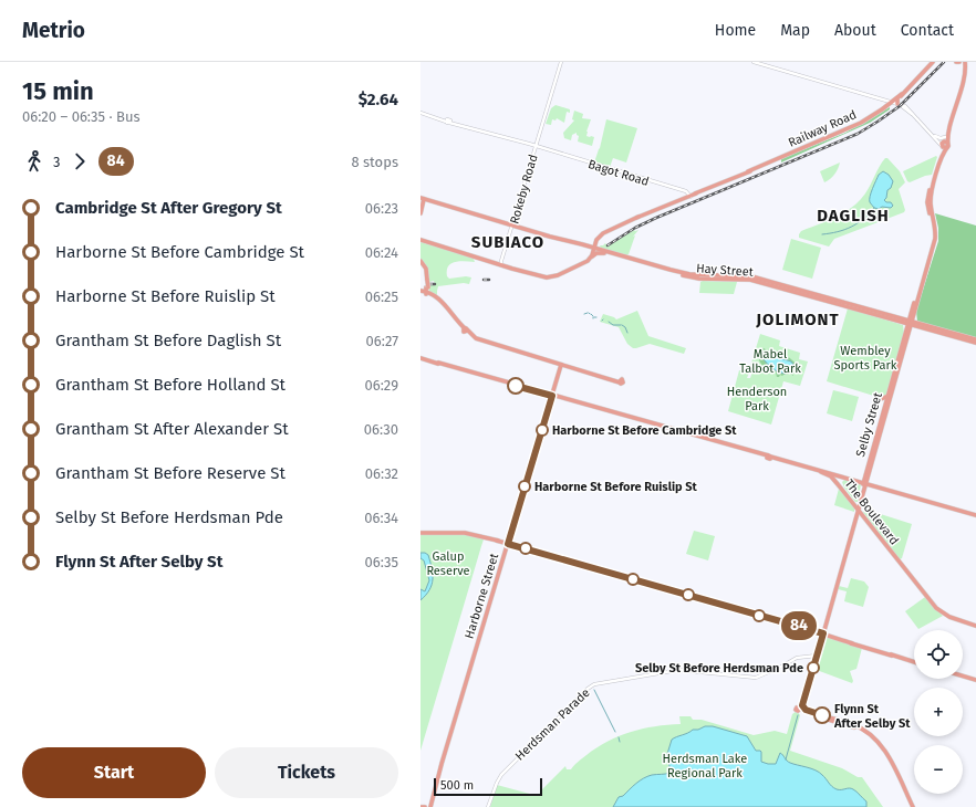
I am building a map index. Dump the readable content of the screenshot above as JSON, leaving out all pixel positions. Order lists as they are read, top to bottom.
{
  "streets": {
    "main road": [
      "Railway Road",
      "Bagot Road",
      "Rokeby Road",
      "Hay Street",
      "Selby Street",
      "The Boulevard",
      "Harborne Street",
      "Herdsman Parade"
    ]
  },
  "crossings": [
    ["Railway Road", "Bagot Road"],
    ["Railway Road", "Hay Street"],
    ["Bagot Road", "Rokeby Road"],
    ["Hay Street", "Selby Street"],
    ["Selby Street", "The Boulevard"],
    ["Selby Street", "Herdsman Parade"]
  ],
  "districts": ["DAGLISH", "SUBIACO", "JOLIMONT"],
  "parks": [
    "Wembley Sports Park",
    "Mabel Talbot Park",
    "Henderson Park",
    "Galup Reserve",
    "Herdsman Lake Regional Park"
  ],
  "places": [
    "Harborne St Before Cambridge St",
    "Harborne St Before Ruislip St",
    "Selby St Before Herdsman Pde",
    "Flynn St After Selby St"
  ],
  "lines": ["bus line 84"],
  "scale_bar": "500 m",
  "page": {
    "header": "Metrio",
    "nav": [
      "Home",
      "Map",
      "About",
      "Contact"
    ],
    "heading": ["15 min", "06:20 – 06:35 · Bus", "$2.64"],
    "on_map": "84",
    "legs": ["3", "84", "8 stops"],
    "list": [
      {
        "name": "Cambridge St After Gregory St",
        "value": "06:23"
      },
      {
        "name": "Harborne St Before Cambridge St",
        "value": "06:24"
      },
      {
        "name": "Harborne St Before Ruislip St",
        "value": "06:25"
      },
      {
        "name": "Grantham St Before Daglish St",
        "value": "06:27"
      },
      {
        "name": "Grantham St Before Holland St",
        "value": "06:29"
      },
      {
        "name": "Grantham St After Alexander St",
        "value": "06:30"
      },
      {
        "name": "Grantham St Before Reserve St",
        "value": "06:32"
      },
      {
        "name": "Selby St Before Herdsman Pde",
        "value": "06:34"
      },
      {
        "name": "Flynn St After Selby St",
        "value": "06:35"
      }
    ],
    "map_buttons": ["+", "−"],
    "buttons": ["Start", "Tickets"],
    "scale": "500 m"
  }
}
